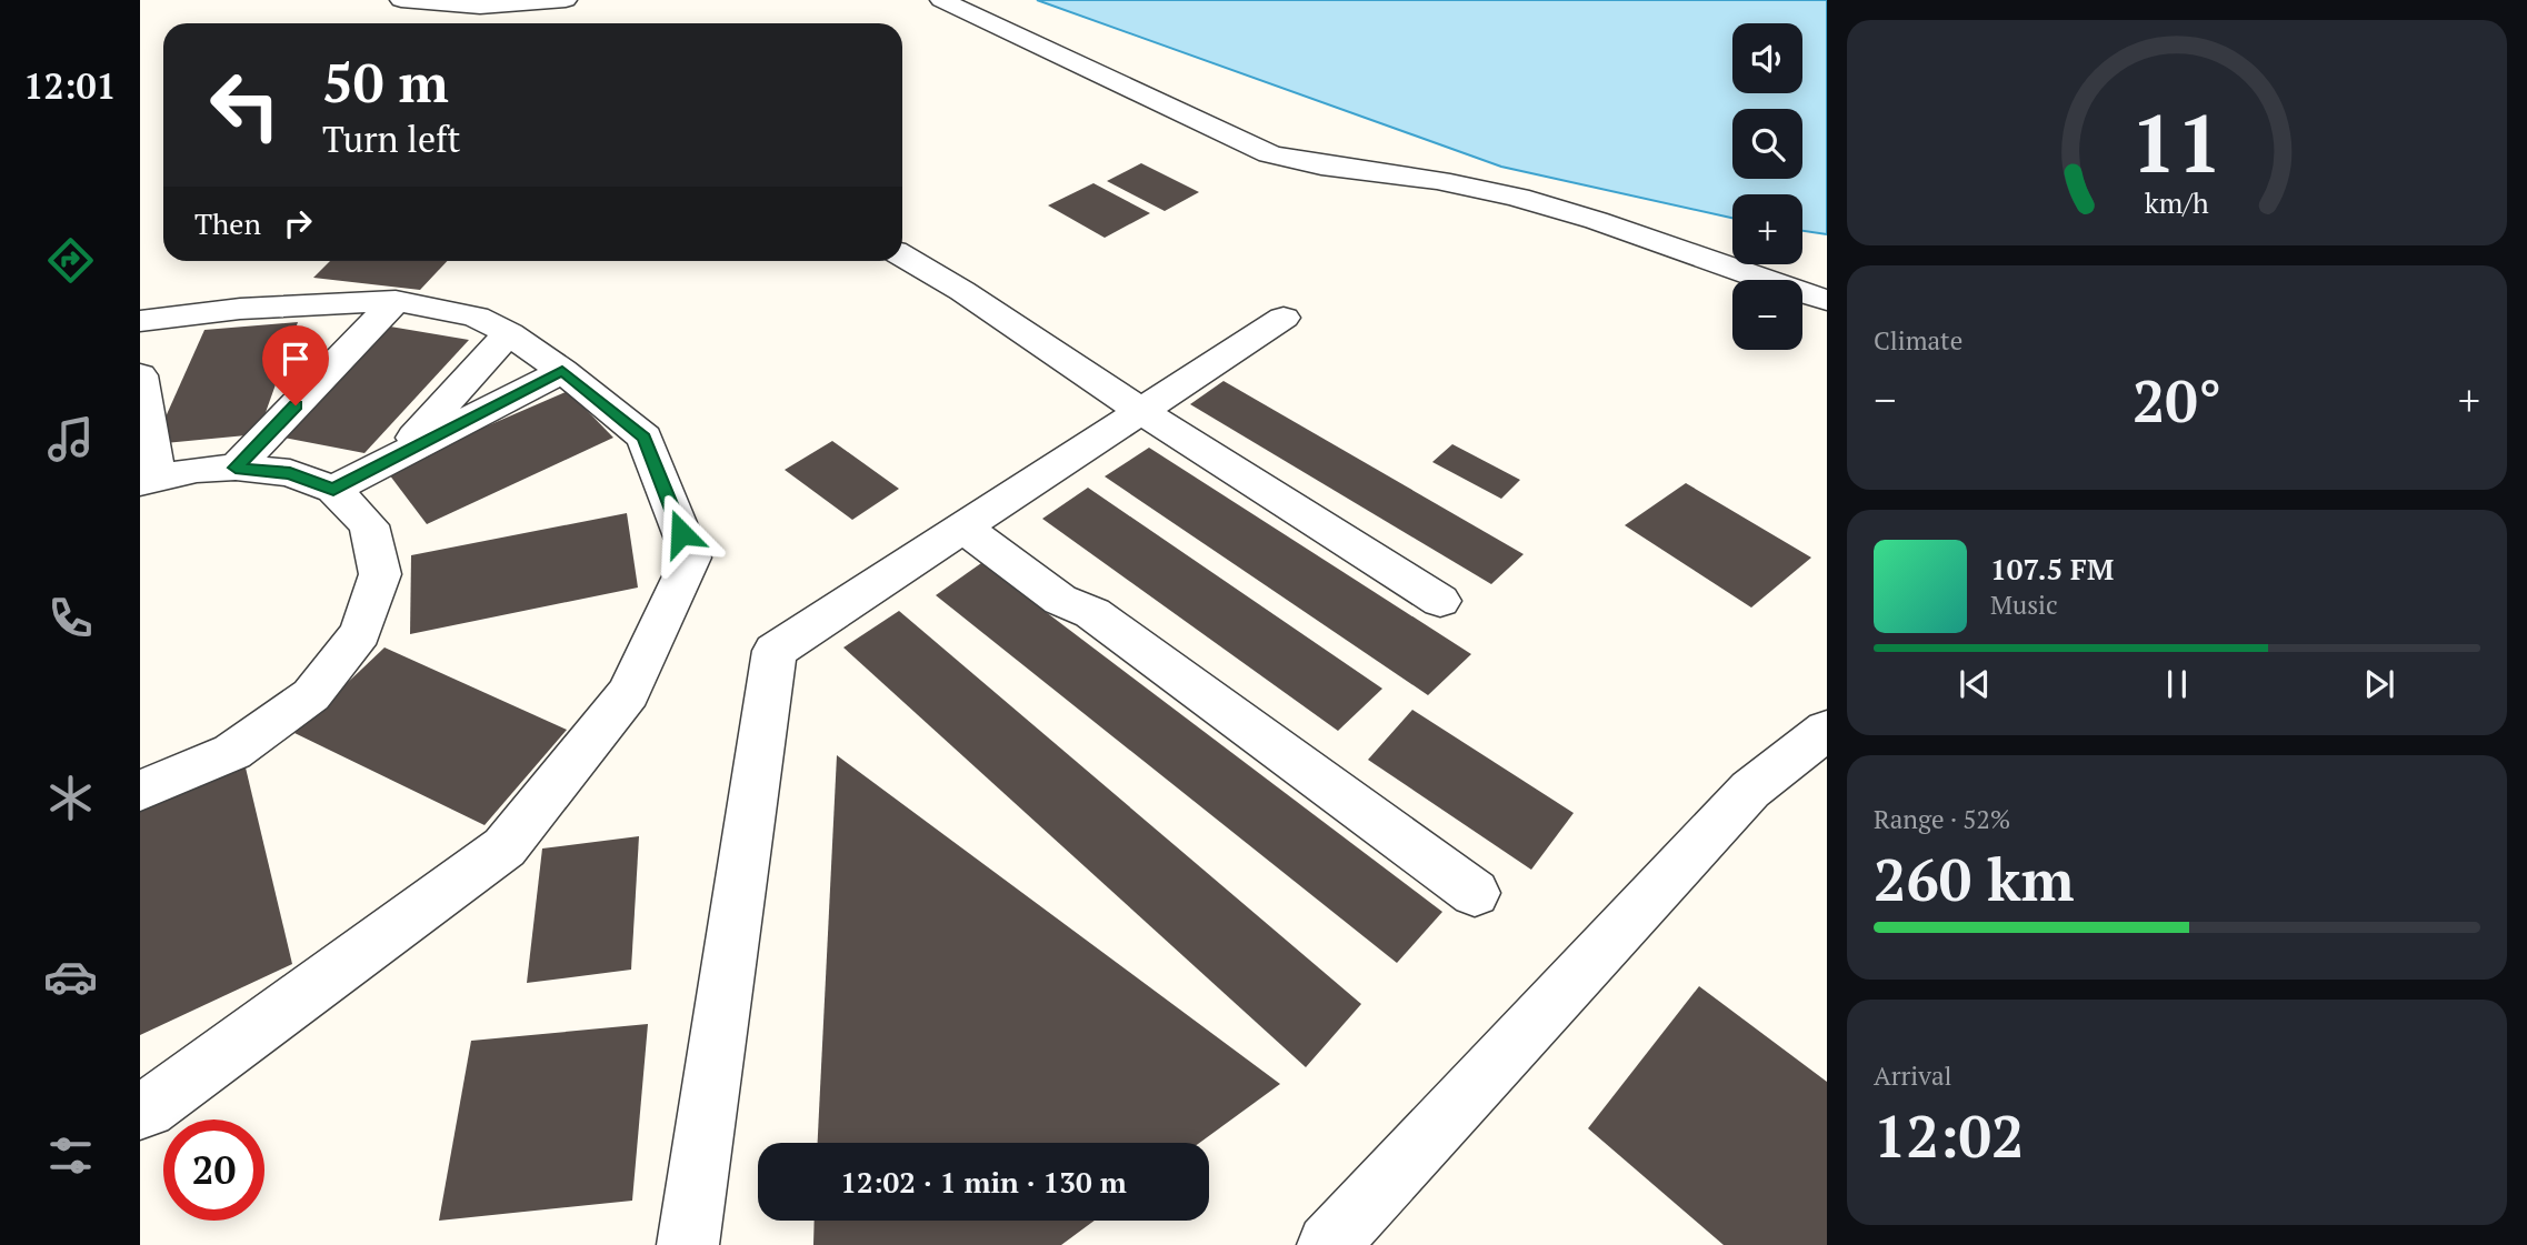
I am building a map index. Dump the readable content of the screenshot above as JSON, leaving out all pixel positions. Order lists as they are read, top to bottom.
{
  "page": {
    "tabs": "12:01",
    "map_buttons": ["+", "−"],
    "turn": ["50 m", "Turn left"],
    "then": "Then",
    "tile": [
      "Climate",
      ["Range · 52%", "260 km"],
      ["Arrival", "12:02"]
    ],
    "heat": ["−", "20°", "+"],
    "song": ["107.5 FM", "Music"],
    "limit": "20",
    "trip": "12:02 · 1 min · 130 m",
    "gauge": ["11", "km/h"]
  }
}
